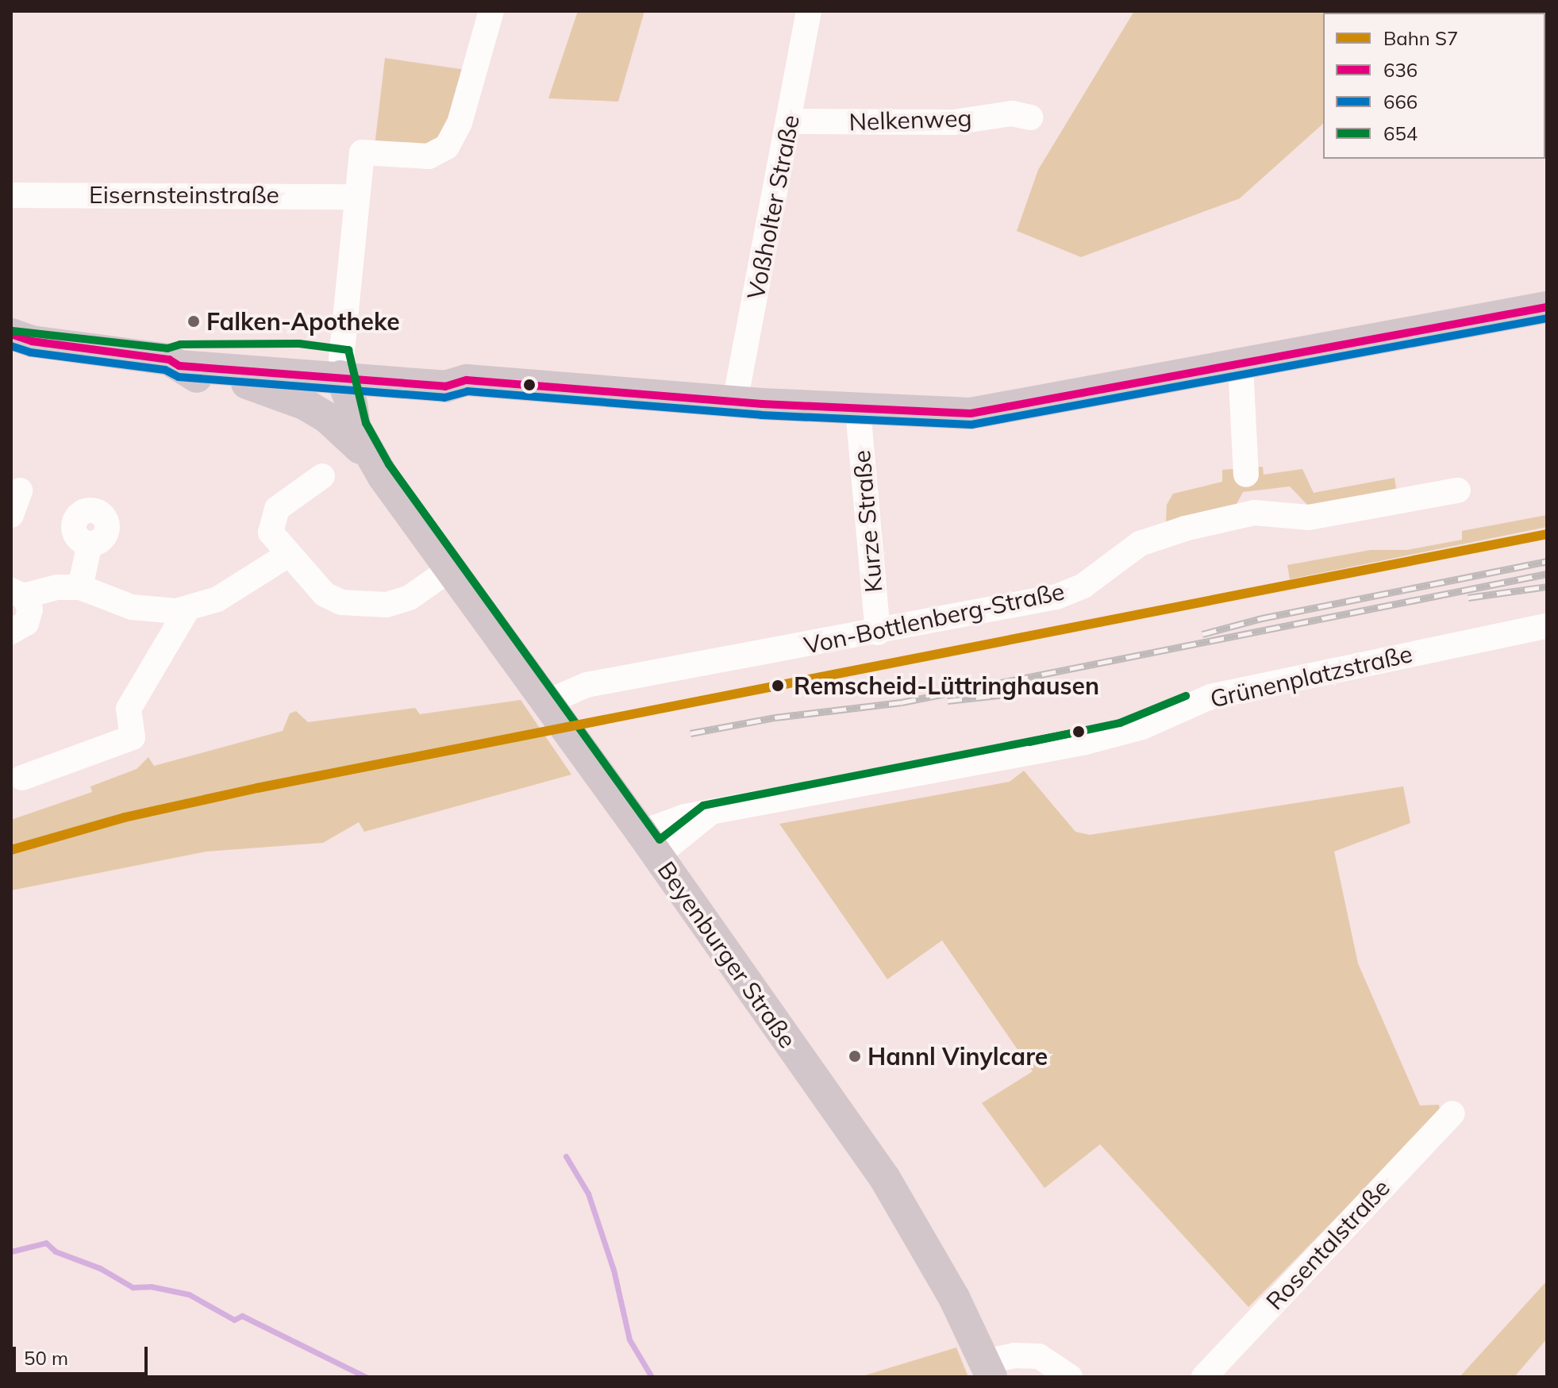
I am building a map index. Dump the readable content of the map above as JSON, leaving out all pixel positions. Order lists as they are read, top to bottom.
{
  "streets": {
    "main road": ["Beyenburger Straße"],
    "street": [
      "Nelkenweg",
      "Eisernsteinstraße",
      "Voßholter Straße",
      "Kurze Straße",
      "Von-Bottlenberg-Straße",
      "Grünenplatzstraße",
      "Rosentalstraße"
    ]
  },
  "crossings": [
    ["Nelkenweg", "Voßholter Straße"],
    ["Kurze Straße", "Von-Bottlenberg-Straße"],
    ["Von-Bottlenberg-Straße", "Beyenburger Straße"],
    ["Grünenplatzstraße", "Beyenburger Straße"]
  ],
  "places": ["Falken-Apotheke", "Remscheid-Lüttringhausen", "Hannl Vinylcare"],
  "lines": [
    "transit line 636",
    "transit line 666",
    "transit line 654",
    "rail line S7"
  ],
  "legend": [
    "Bahn S7",
    "636",
    "666",
    "654"
  ],
  "scale_bar": "50 m"
}
